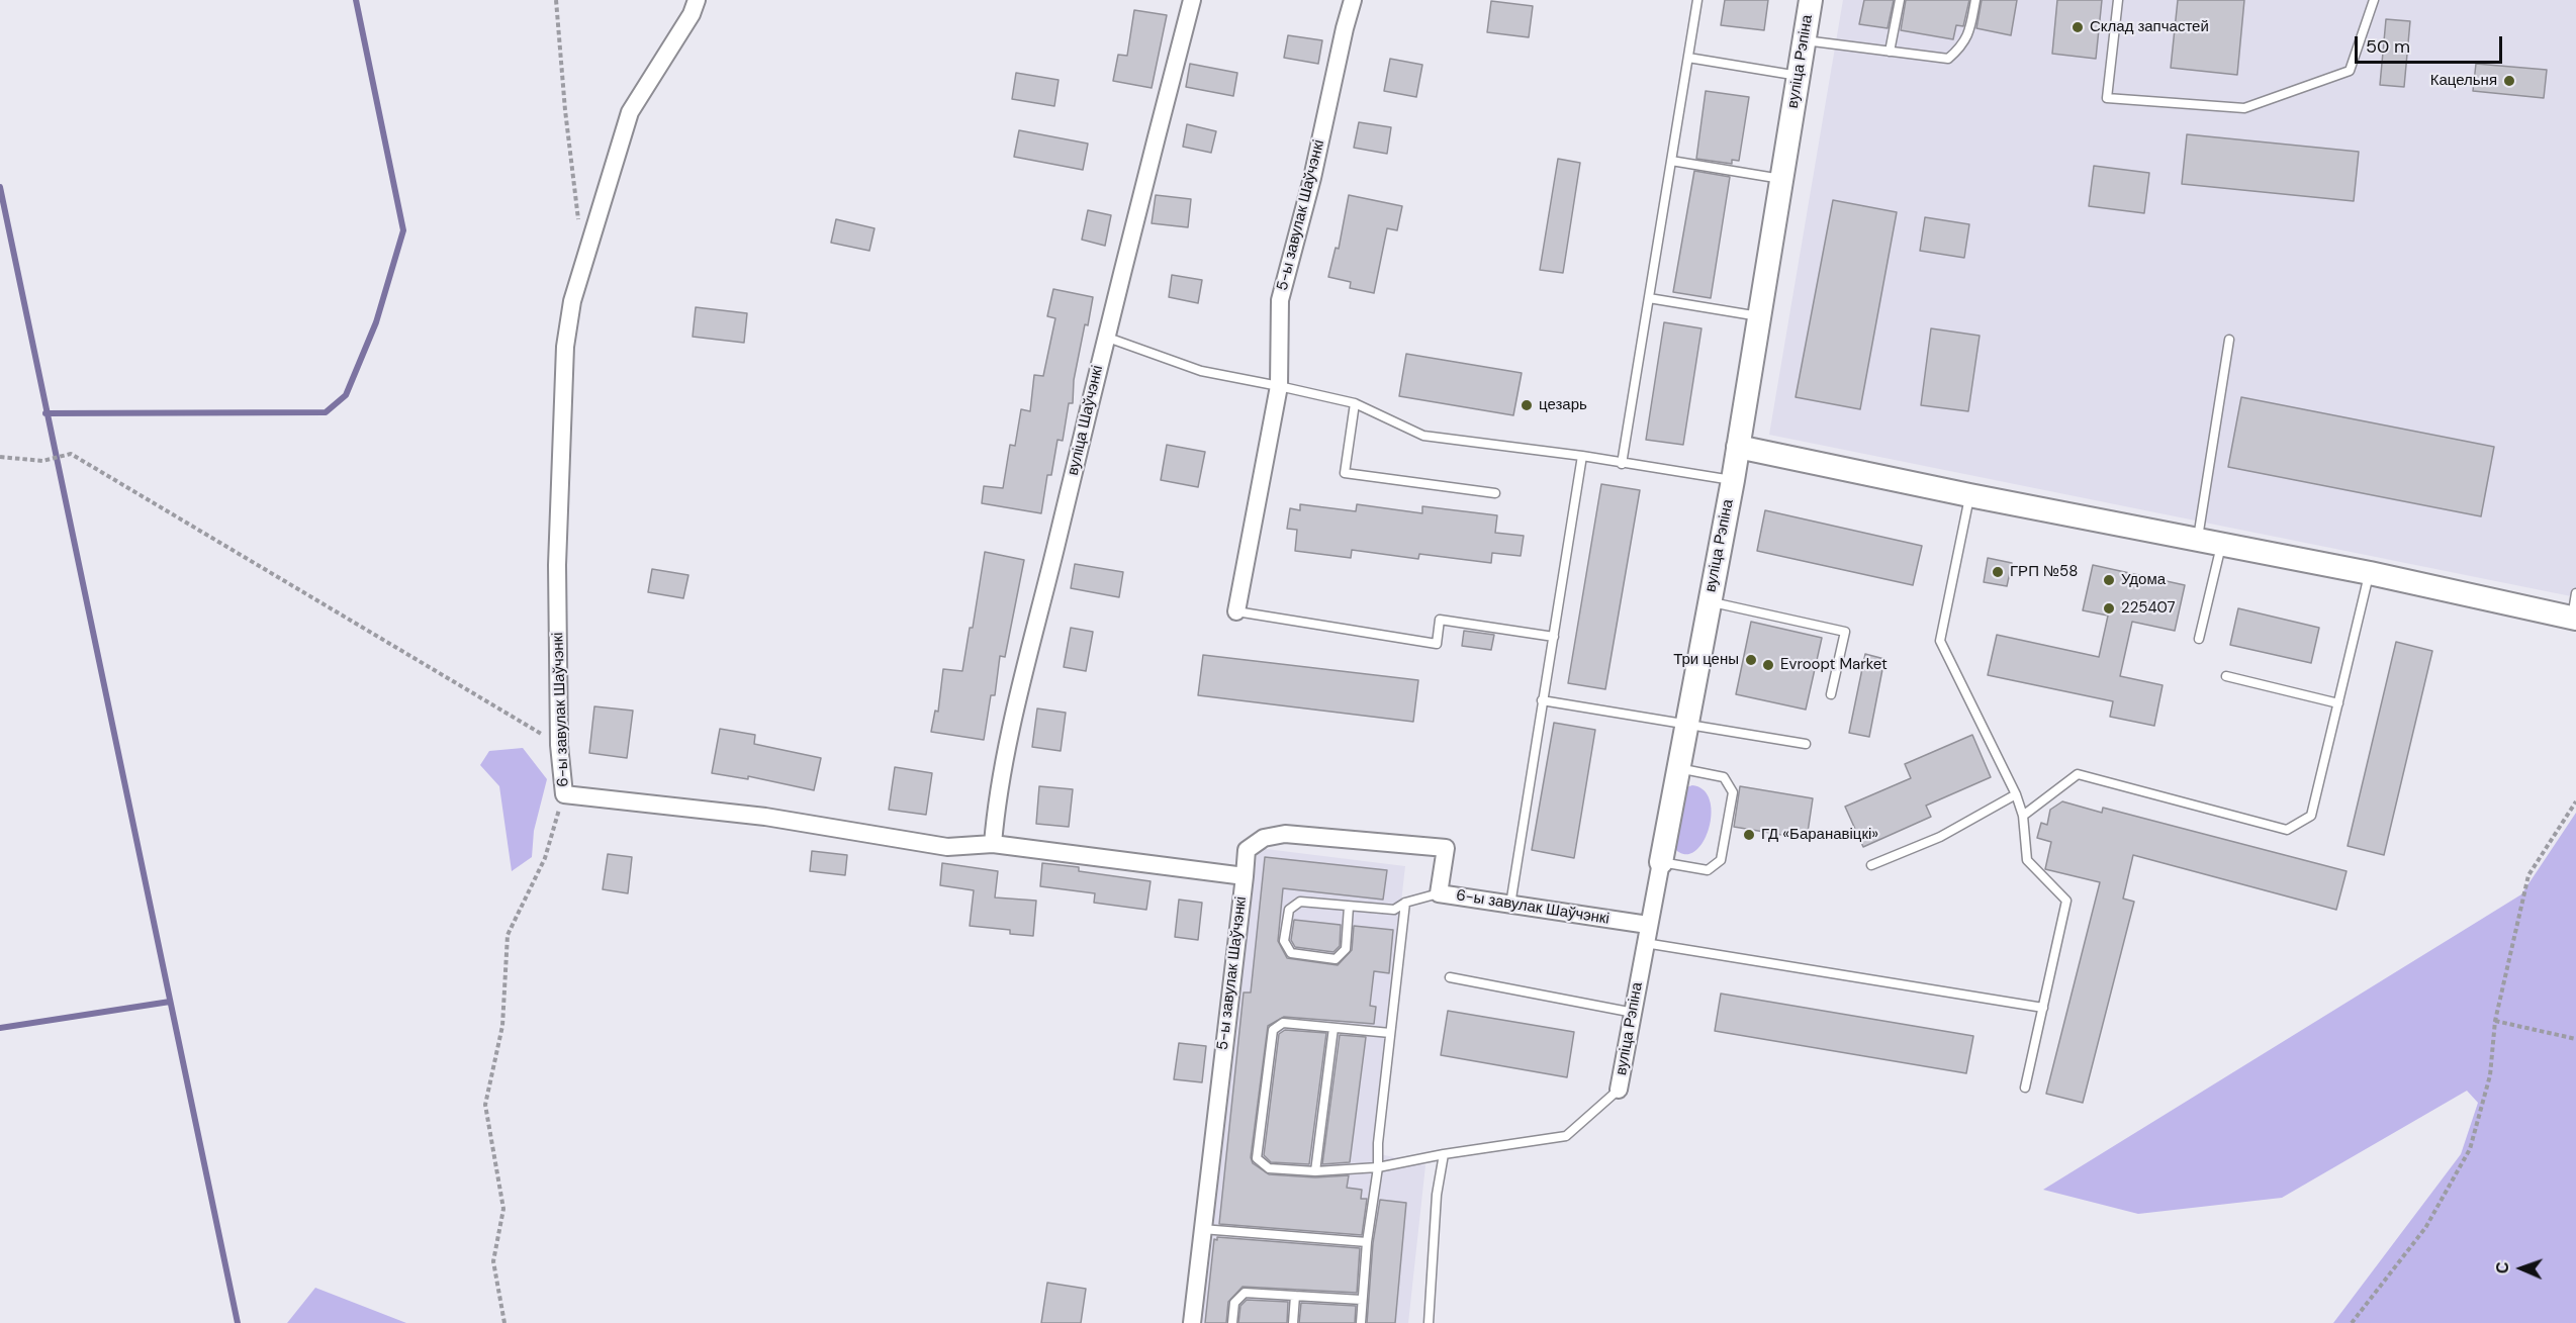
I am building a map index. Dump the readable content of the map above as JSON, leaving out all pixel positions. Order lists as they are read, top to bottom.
{
  "streets": {
    "street": [
      "вуліца Рэпіна",
      "5-ы завулак Шаўчэнкі",
      "вуліца Шаўчэнкі",
      "6-ы завулак Шаўчэнкі"
    ]
  },
  "crossings": [
    ["вуліца Рэпіна", "6-ы завулак Шаўчэнкі"],
    ["5-ы завулак Шаўчэнкі", "вуліца Шаўчэнкі"],
    ["5-ы завулак Шаўчэнкі", "6-ы завулак Шаўчэнкі"],
    ["вуліца Шаўчэнкі", "6-ы завулак Шаўчэнкі"]
  ],
  "places": [
    "Склад запчастей",
    "Кацельня",
    "цезарь",
    "ГРП №58",
    "Удома",
    "225407",
    "Три цены",
    "Evroopt Market",
    "ГД «Баранавіцкі»"
  ],
  "scale_bar": "50 m",
  "north": "left"
}
